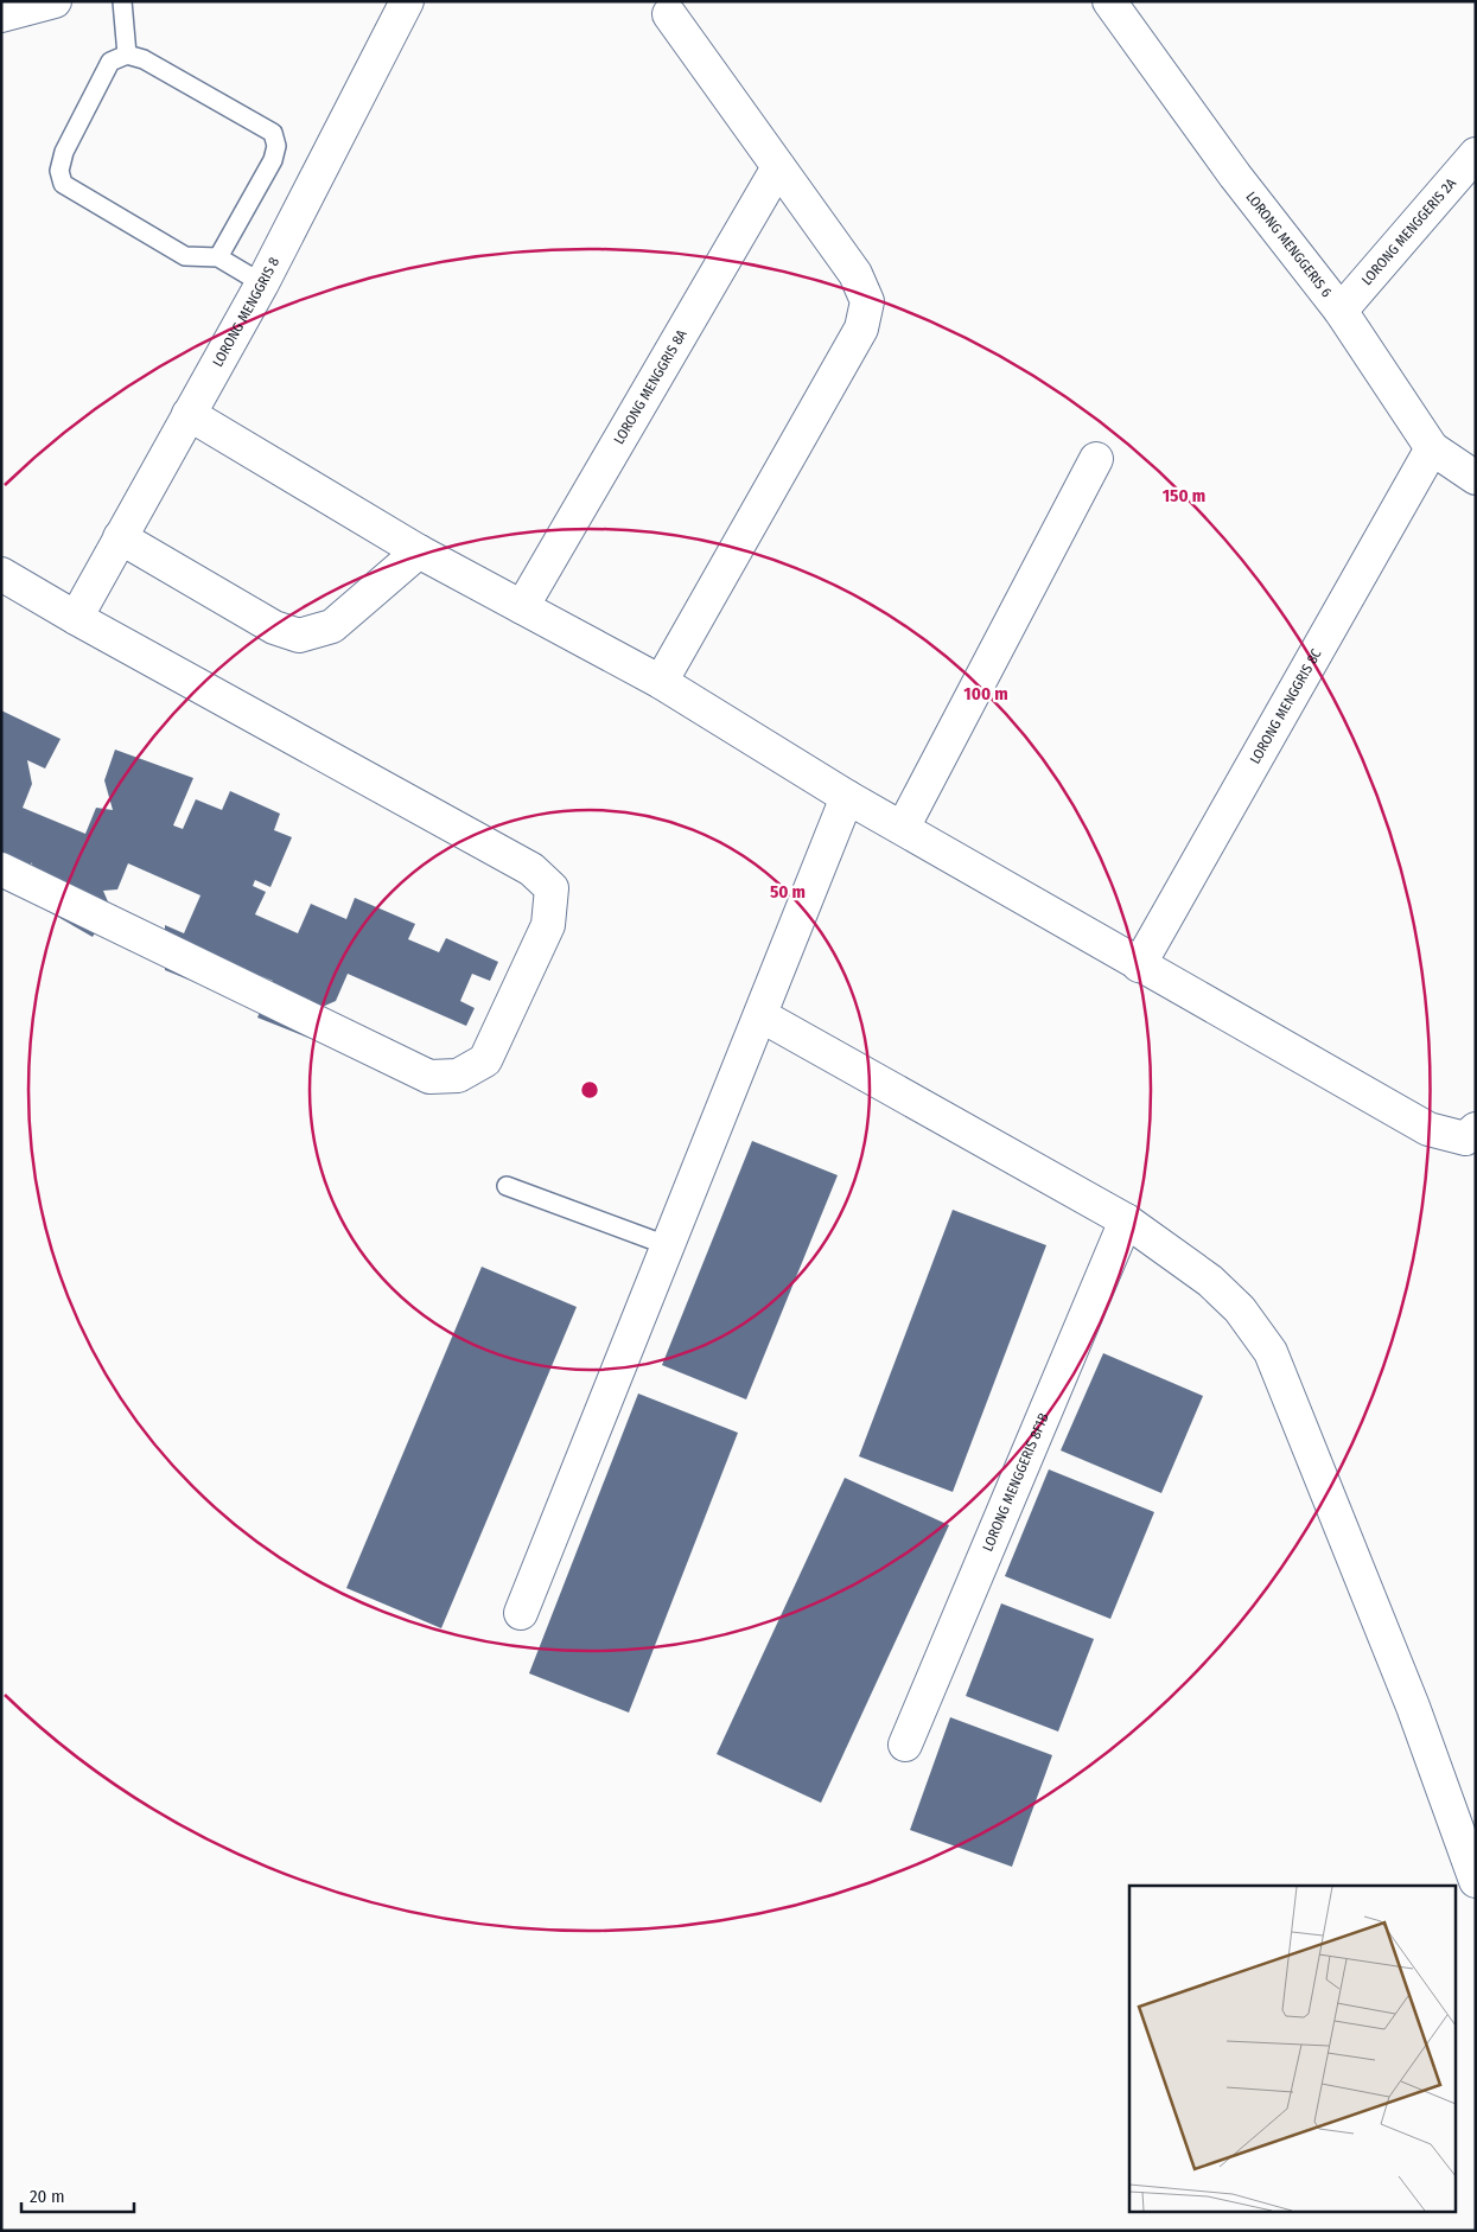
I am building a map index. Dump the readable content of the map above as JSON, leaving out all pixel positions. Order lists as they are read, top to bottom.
{
  "streets": {
    "street": [
      "LORONG MENGGERIS 2A",
      "LORONG MENGGERIS 6",
      "LORONG MENGGRIS 8",
      "LORONG MENGGRIS 8A",
      "LORONG MENGGRIS 8C",
      "LORONG MENGGERIS 8F1B"
    ]
  },
  "crossings": [
    ["LORONG MENGGERIS 2A", "LORONG MENGGERIS 6"],
    ["LORONG MENGGERIS 6", "LORONG MENGGRIS 8C"]
  ],
  "scale_bar": "20 m",
  "rings": ["150 m", "100 m", "50 m"]
}
